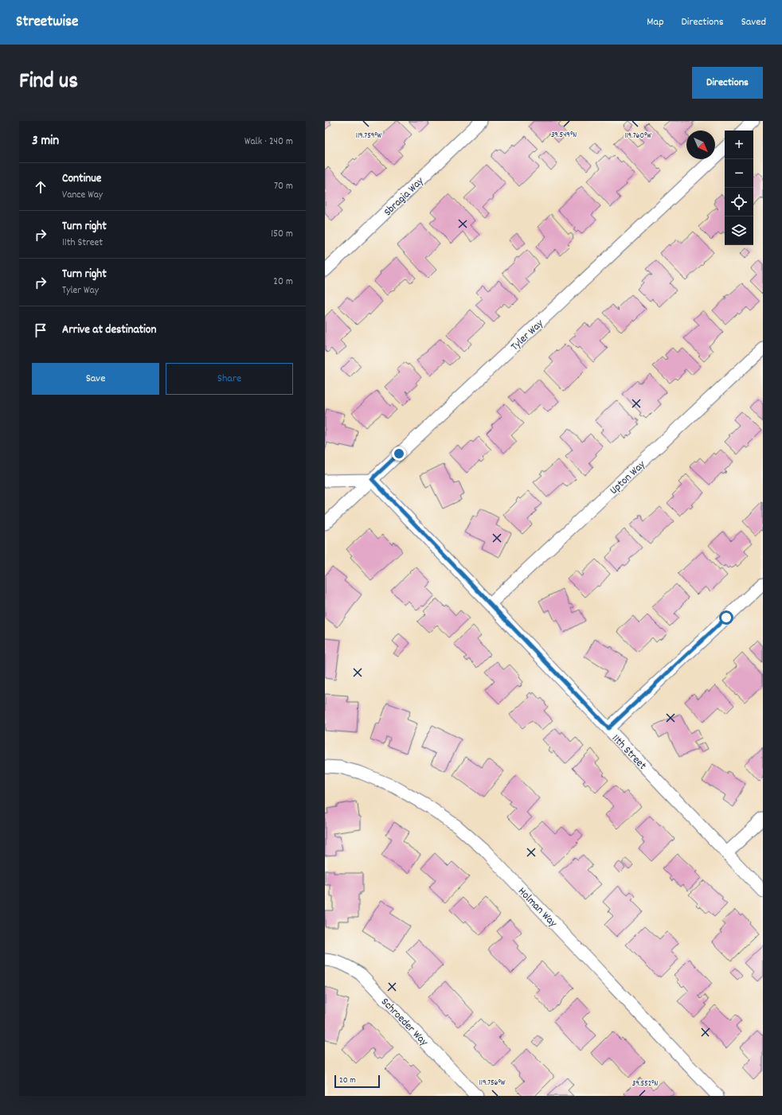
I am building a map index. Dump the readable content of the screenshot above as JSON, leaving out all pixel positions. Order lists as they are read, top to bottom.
{
  "streets": {
    "street": [
      "Sbragia Way",
      "Tyler Way",
      "Upton Way",
      "11th Street",
      "Holman Way",
      "Schroeder Way"
    ]
  },
  "crossings": [
    ["Tyler Way", "11th Street"],
    ["Upton Way", "11th Street"]
  ],
  "scale_bar": "20 m",
  "north": "bottom right",
  "page": {
    "header": "Streetwise",
    "nav": ["Map", "Directions", "Saved"],
    "title": "Find us",
    "buttons": [
      "Directions",
      ["Save", "Share"]
    ],
    "heading": ["3 min", "Walk · 240 m"],
    "map_buttons": ["+", "−"],
    "list": [
      ["Continue", "Vance Way", "70 m"],
      ["Turn right", "11th Street", "150 m"],
      ["Turn right", "Tyler Way", "20 m"],
      "Arrive at destination"
    ],
    "scale": "20 m"
  },
  "coordinates": [
    "39.549°N",
    "119.759°W",
    "119.760°W",
    "119.756°W",
    "39.552°N"
  ]
}
